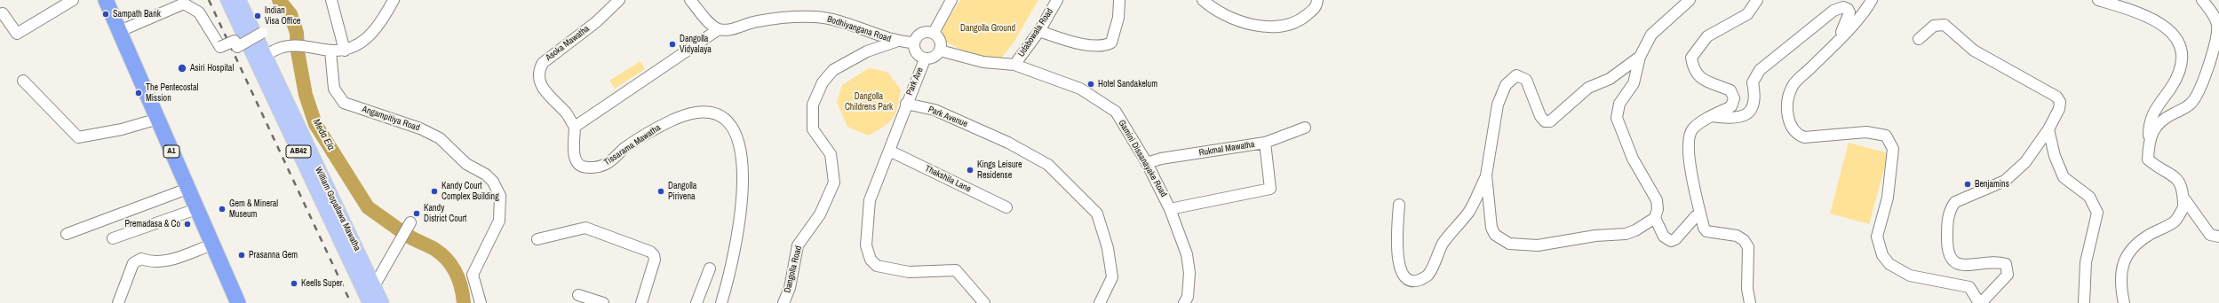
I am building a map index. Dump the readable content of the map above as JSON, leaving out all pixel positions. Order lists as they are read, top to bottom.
{
  "streets": {
    "highway": ["A1"],
    "main road": ["AB42", "William Gopallawa Mawatha"],
    "street": [
      "Bodhiyangana Road",
      "Udabowala Road",
      "Asoka Mawatha",
      "Park Ave",
      "Park Avenue",
      "Angampitiya Road",
      "Tissarama Mawatha",
      "Rukmal Mawatha",
      "Gamini Dissanayake Road",
      "Thakshila Lane",
      "Dangolla Road"
    ]
  },
  "crossings": [
    ["Bodhiyangana Road", "Park Ave"],
    ["Bodhiyangana Road", "Gamini Dissanayake Road"],
    ["Bodhiyangana Road", "Dangolla Road"],
    ["Udabowala Road", "Gamini Dissanayake Road"],
    ["Asoka Mawatha", "Tissarama Mawatha"],
    ["Park Ave", "Park Avenue"],
    ["Park Ave", "Gamini Dissanayake Road"],
    ["Rukmal Mawatha", "Gamini Dissanayake Road"]
  ],
  "water": ["Meda Ela"],
  "parks": ["Dangolla Ground", "Dangolla Childrens Park"],
  "places": [
    "Sampath Bank",
    "Indian Visa Office",
    "Dangolla Vidyalaya",
    "Asiri Hospital",
    "Hotel Sandakelum",
    "The Pentecostal Mission",
    "Kings Leisure Residense",
    "Benjamins",
    "Kandy Court Complex Building",
    "Dangolla Pirivena",
    "Gem & Mineral Museum",
    "Kandy District Court",
    "Premadasa & Co",
    "Prasanna Gem",
    "Keells Super"
  ]
}
